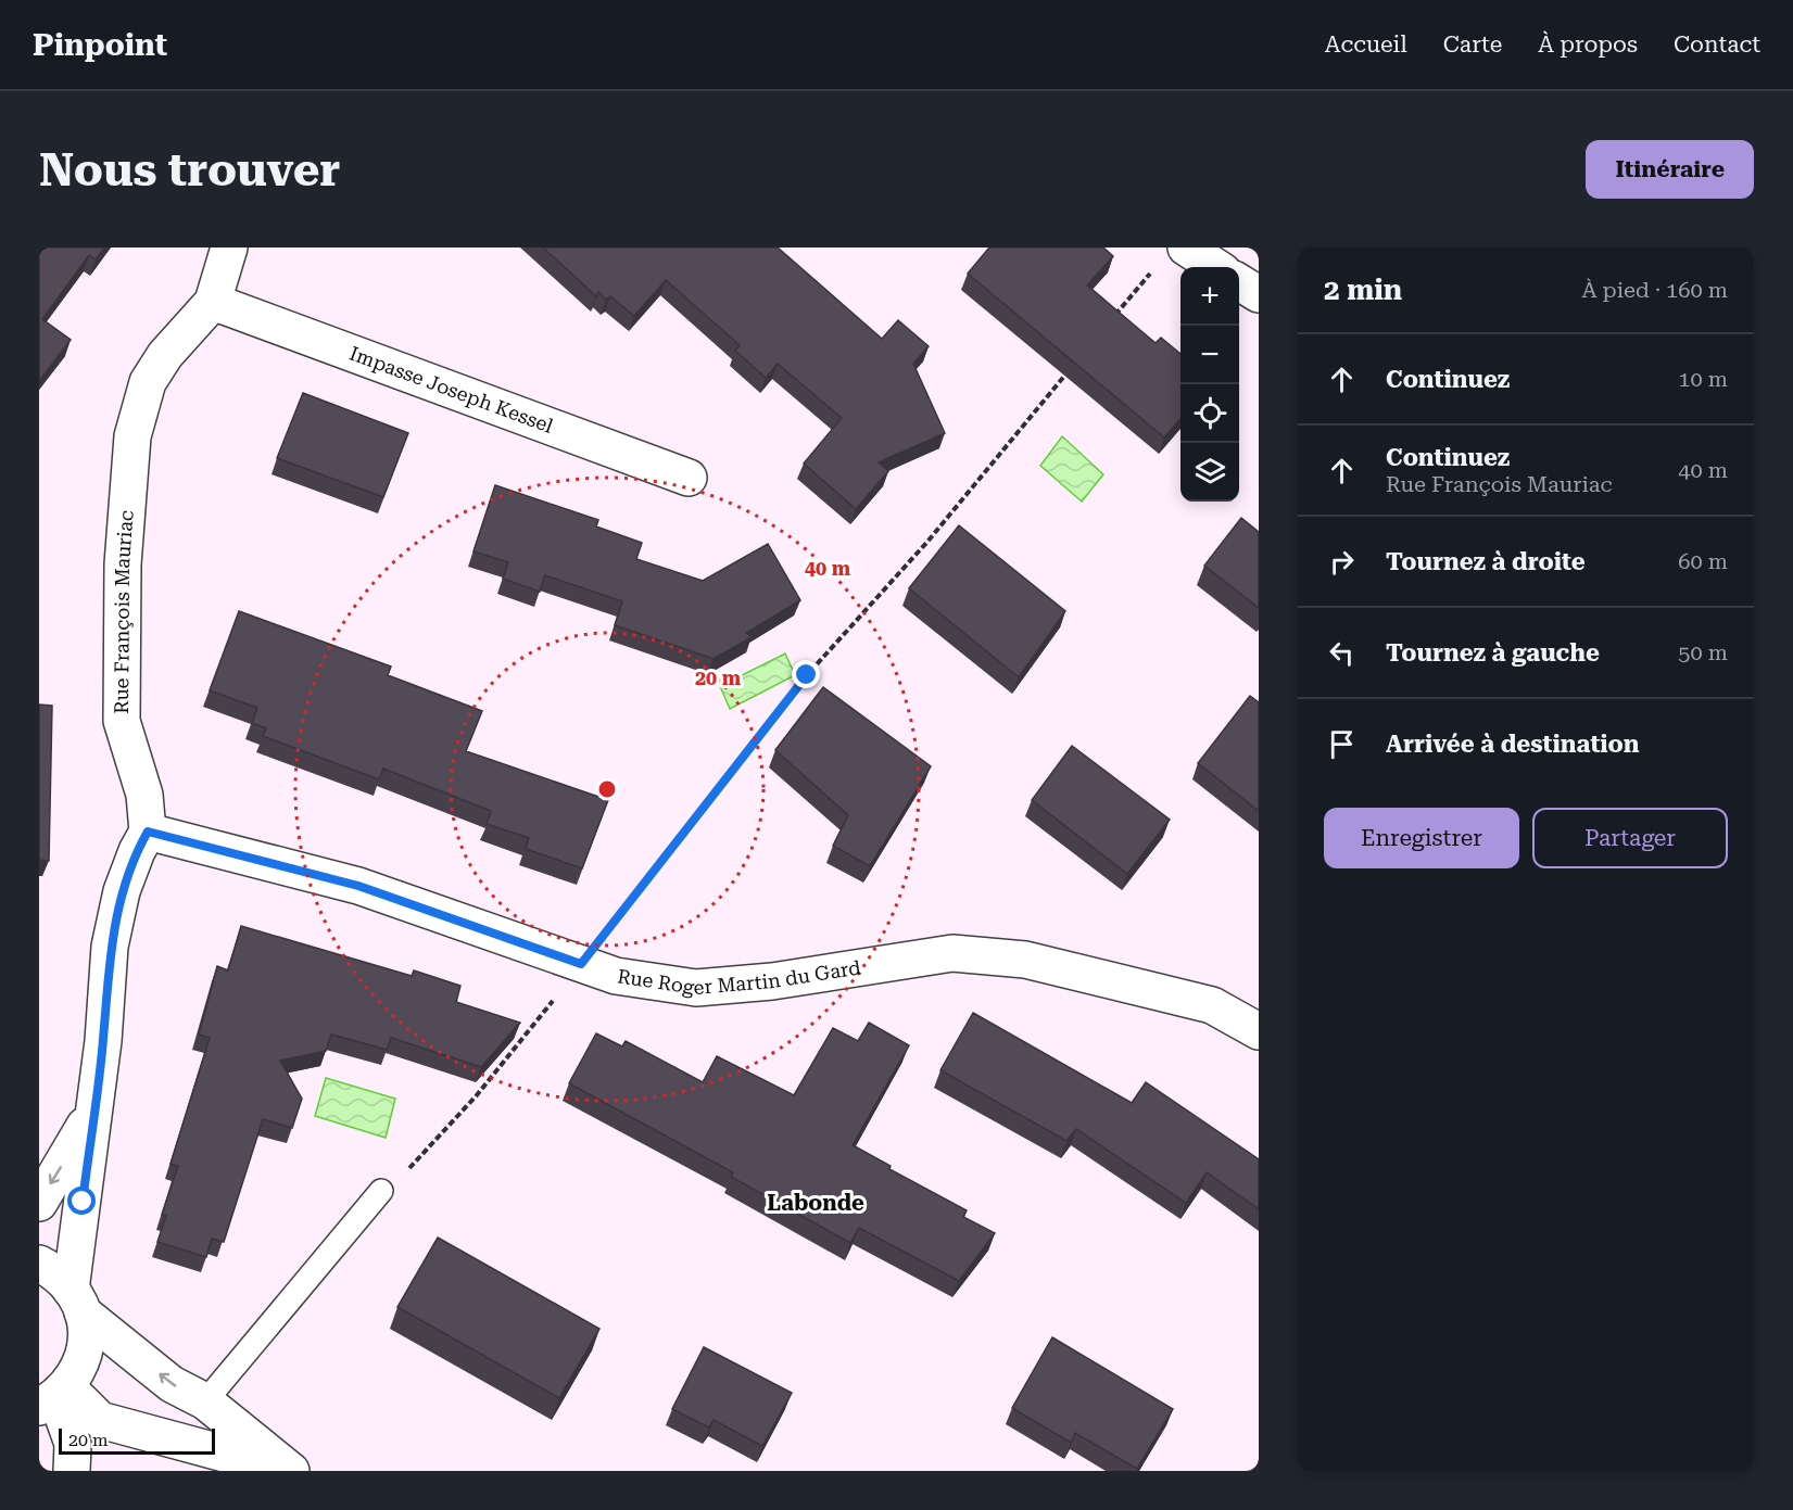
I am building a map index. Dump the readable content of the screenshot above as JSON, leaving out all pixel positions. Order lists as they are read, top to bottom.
{
  "streets": {
    "street": ["Impasse Joseph Kessel", "Rue François Mauriac", "Rue Roger Martin du Gard"]
  },
  "crossings": [
    ["Impasse Joseph Kessel", "Rue François Mauriac"],
    ["Rue François Mauriac", "Rue Roger Martin du Gard"]
  ],
  "districts": ["Labonde"],
  "scale_bar": "20 m",
  "page": {
    "header": "Pinpoint",
    "nav": [
      "Accueil",
      "Carte",
      "À propos",
      "Contact"
    ],
    "buttons": [
      "Itinéraire",
      ["Enregistrer", "Partager"]
    ],
    "title": "Nous trouver",
    "heading": ["2 min", "À pied · 160 m"],
    "map_buttons": ["+", "−"],
    "list": [
      ["Continuez", "10 m"],
      ["Continuez", "Rue François Mauriac", "40 m"],
      ["Tournez à droite", "60 m"],
      ["Tournez à gauche", "50 m"],
      "Arrivée à destination"
    ],
    "scale": "20 m"
  },
  "rings": ["40 m", "20 m"]
}
